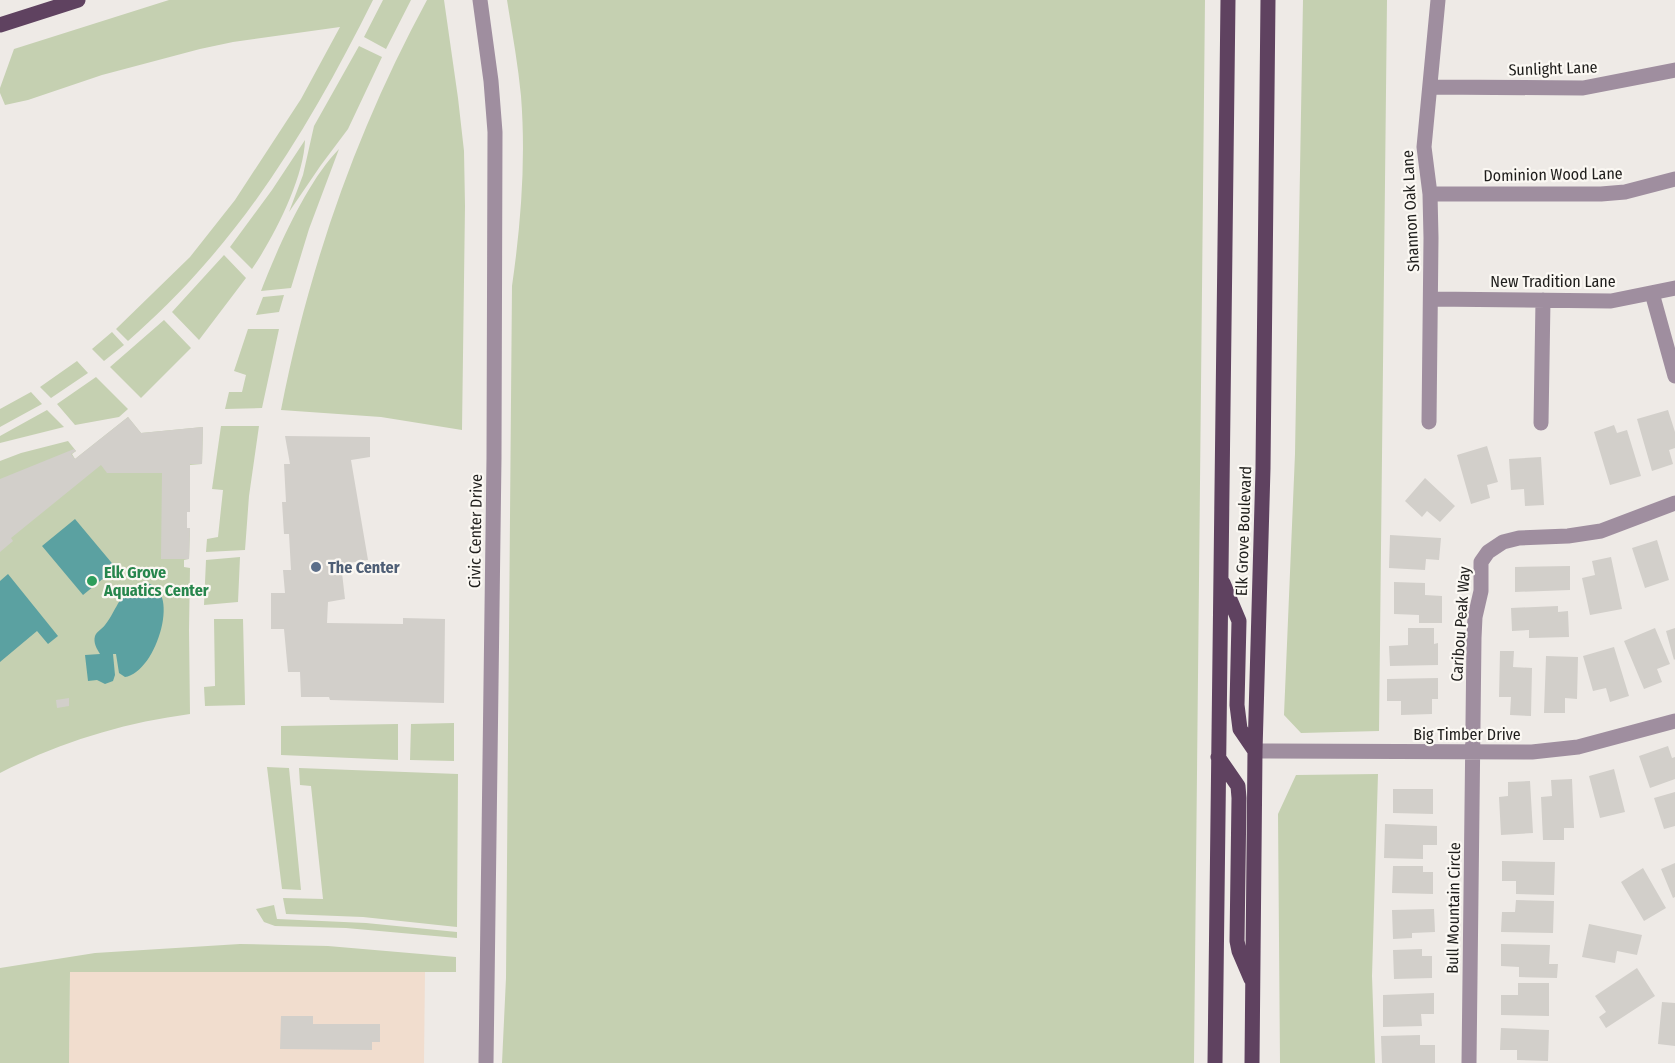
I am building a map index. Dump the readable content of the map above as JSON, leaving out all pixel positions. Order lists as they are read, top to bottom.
{
  "streets": {
    "main road": ["Elk Grove Boulevard"],
    "street": [
      "Sunlight Lane",
      "Dominion Wood Lane",
      "Shannon Oak Lane",
      "New Tradition Lane",
      "Civic Center Drive",
      "Caribou Peak Way",
      "Big Timber Drive",
      "Bull Mountain Circle"
    ]
  },
  "crossings": [
    ["Sunlight Lane", "Shannon Oak Lane"],
    ["Dominion Wood Lane", "Shannon Oak Lane"],
    ["Shannon Oak Lane", "New Tradition Lane"],
    ["Elk Grove Boulevard", "Big Timber Drive"],
    ["Caribou Peak Way", "Big Timber Drive"],
    ["Caribou Peak Way", "Bull Mountain Circle"],
    ["Big Timber Drive", "Bull Mountain Circle"]
  ],
  "places": ["The Center", "Elk Grove Aquatics Center"]
}
